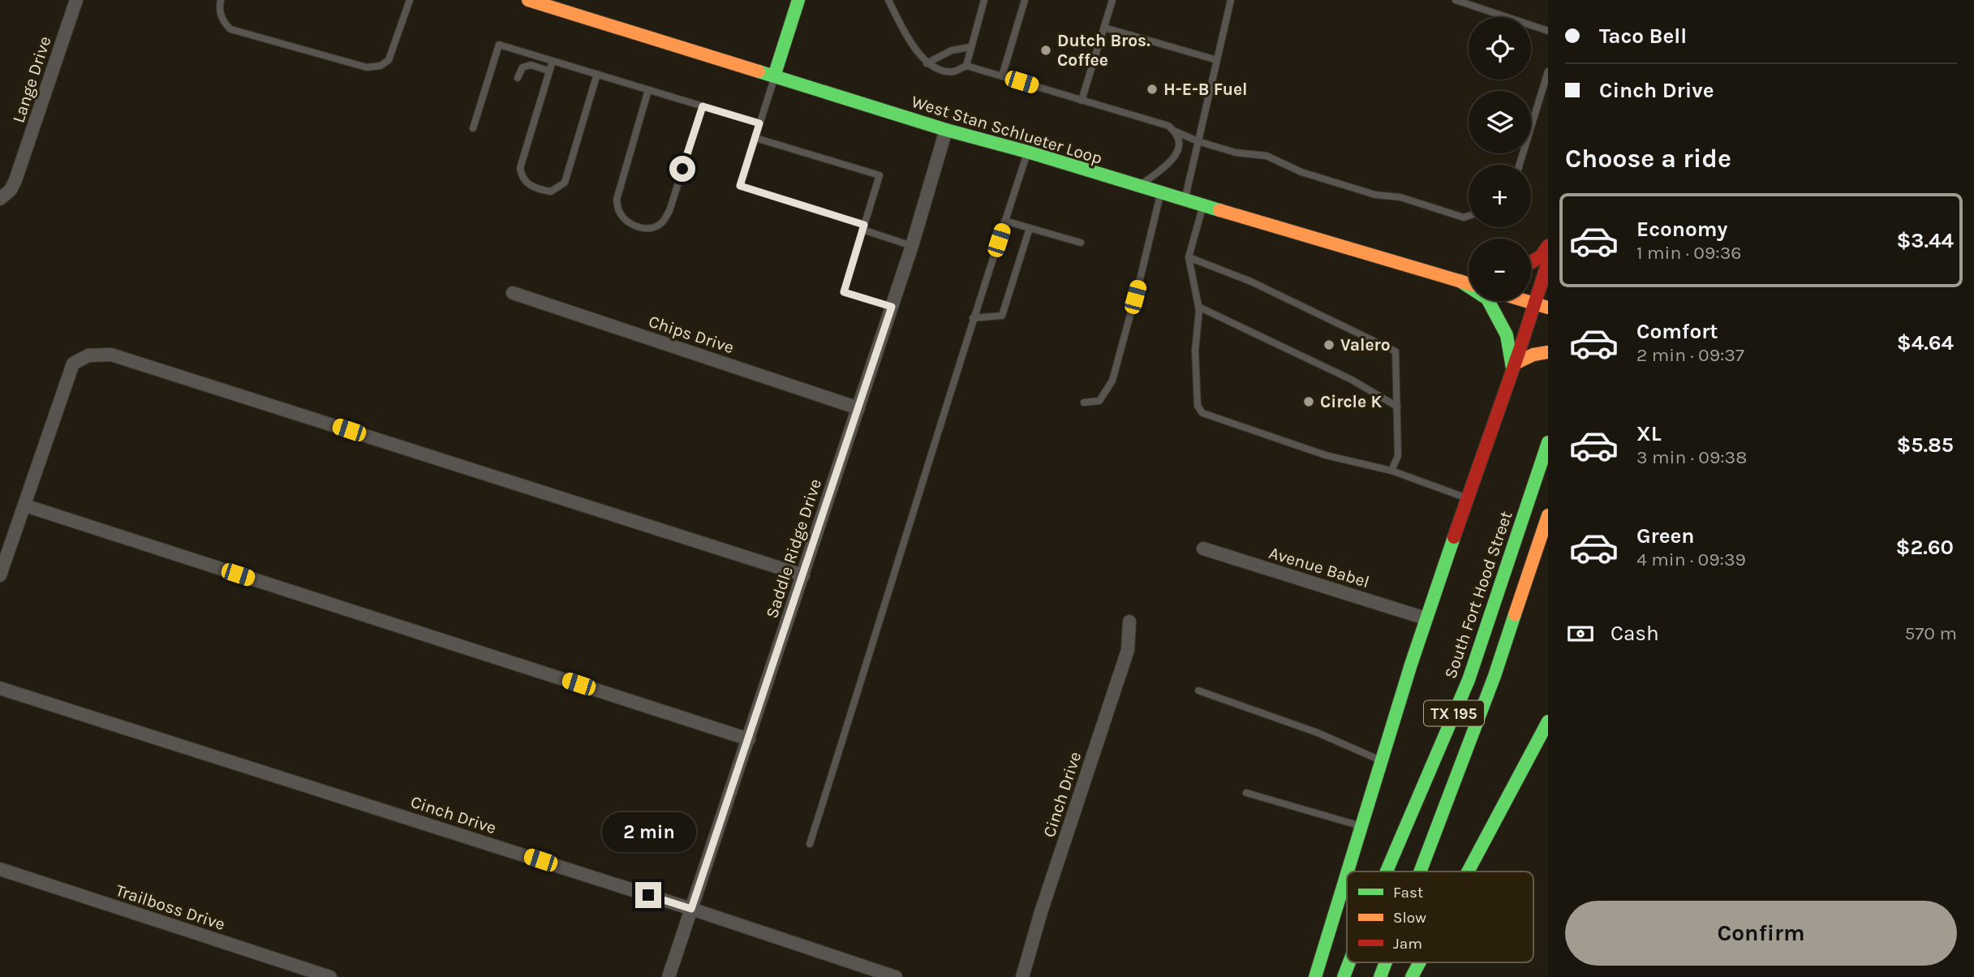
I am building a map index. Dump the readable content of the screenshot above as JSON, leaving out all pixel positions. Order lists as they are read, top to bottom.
{
  "streets": {
    "main road": ["West Stan Schlueter Loop", "South Fort Hood Street", "TX 195"],
    "street": [
      "Lange Drive",
      "Chips Drive",
      "Saddle Ridge Drive",
      "Avenue Babel",
      "Cinch Drive",
      "Trailboss Drive"
    ]
  },
  "crossings": [
    ["West Stan Schlueter Loop", "Saddle Ridge Drive"],
    ["Chips Drive", "Saddle Ridge Drive"],
    ["Saddle Ridge Drive", "Cinch Drive"]
  ],
  "places": [
    "Dutch Bros. Coffee",
    "H-E-B Fuel",
    "Valero",
    "Circle K"
  ],
  "legend": ["Fast", "Slow", "Jam"],
  "page": {
    "banner": ["Taco Bell", "Cinch Drive"],
    "map_buttons": ["+", "−"],
    "heading": "Choose a ride",
    "list": [
      {
        "name": "Economy",
        "note": "1 min · 09:36",
        "value": "$3.44"
      },
      {
        "name": "Comfort",
        "note": "2 min · 09:37",
        "value": "$4.64"
      },
      {
        "name": "XL",
        "note": "3 min · 09:38",
        "value": "$5.85"
      },
      {
        "name": "Green",
        "note": "4 min · 09:39",
        "value": "$2.60"
      }
    ],
    "pay": ["Cash", "570 m"],
    "bubble": "2 min",
    "buttons": "Confirm"
  }
}
